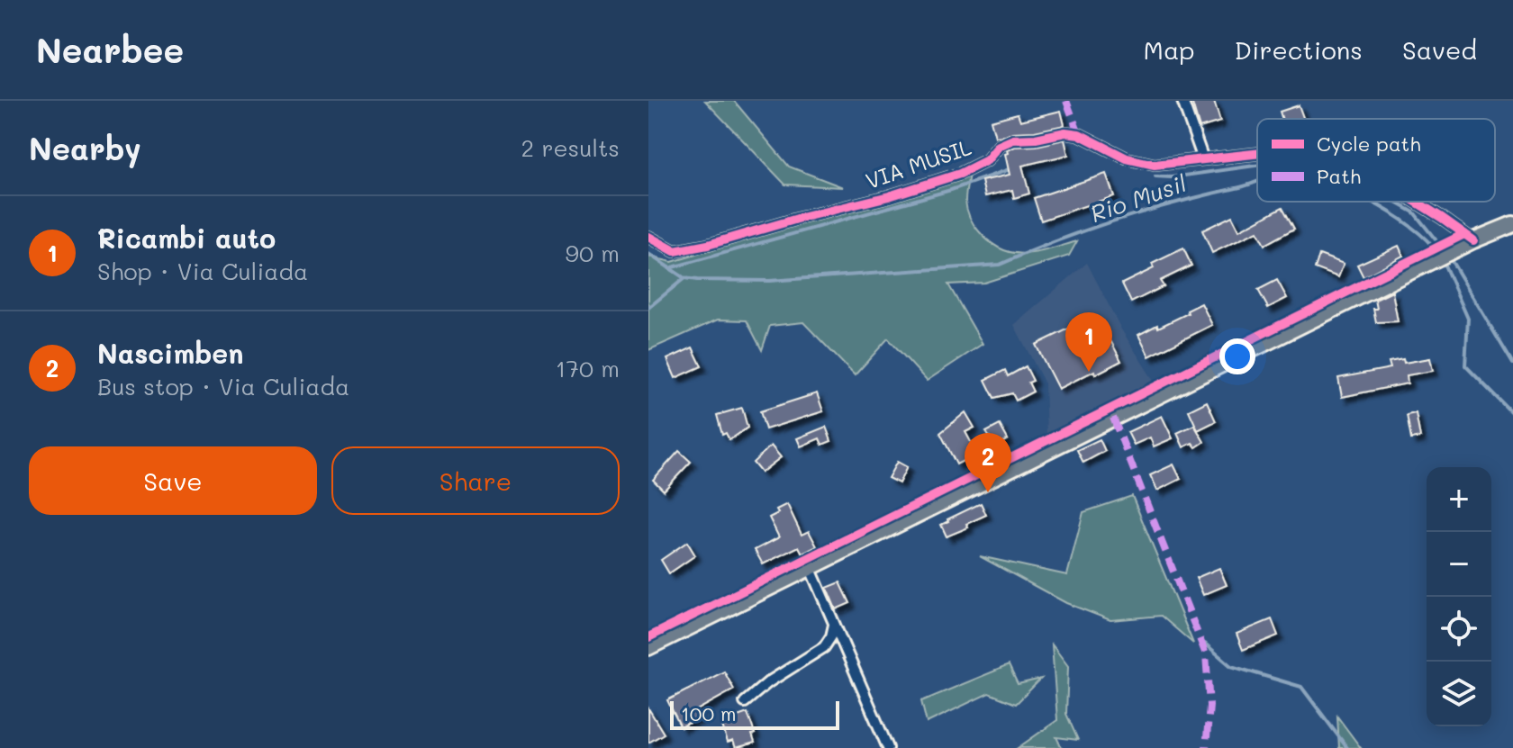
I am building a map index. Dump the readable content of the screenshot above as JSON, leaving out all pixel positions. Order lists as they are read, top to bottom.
{
  "streets": {
    "street": ["VIA MUSIL"]
  },
  "water": ["Rio Musil"],
  "legend": ["Cycle path", "Path"],
  "scale_bar": "100 m",
  "page": {
    "header": "Nearbee",
    "nav": ["Map", "Directions", "Saved"],
    "heading": ["Nearby", "2 results"],
    "list": [
      {
        "mark": "1",
        "name": "Ricambi auto",
        "note": "Shop · Via Culiada",
        "value": "90 m"
      },
      {
        "mark": "2",
        "name": "Nascimben",
        "note": "Bus stop · Via Culiada",
        "value": "170 m"
      }
    ],
    "pins": ["1", "2"],
    "buttons": ["Save", "Share"],
    "map_buttons": ["+", "−"],
    "scale": "100 m"
  }
}
